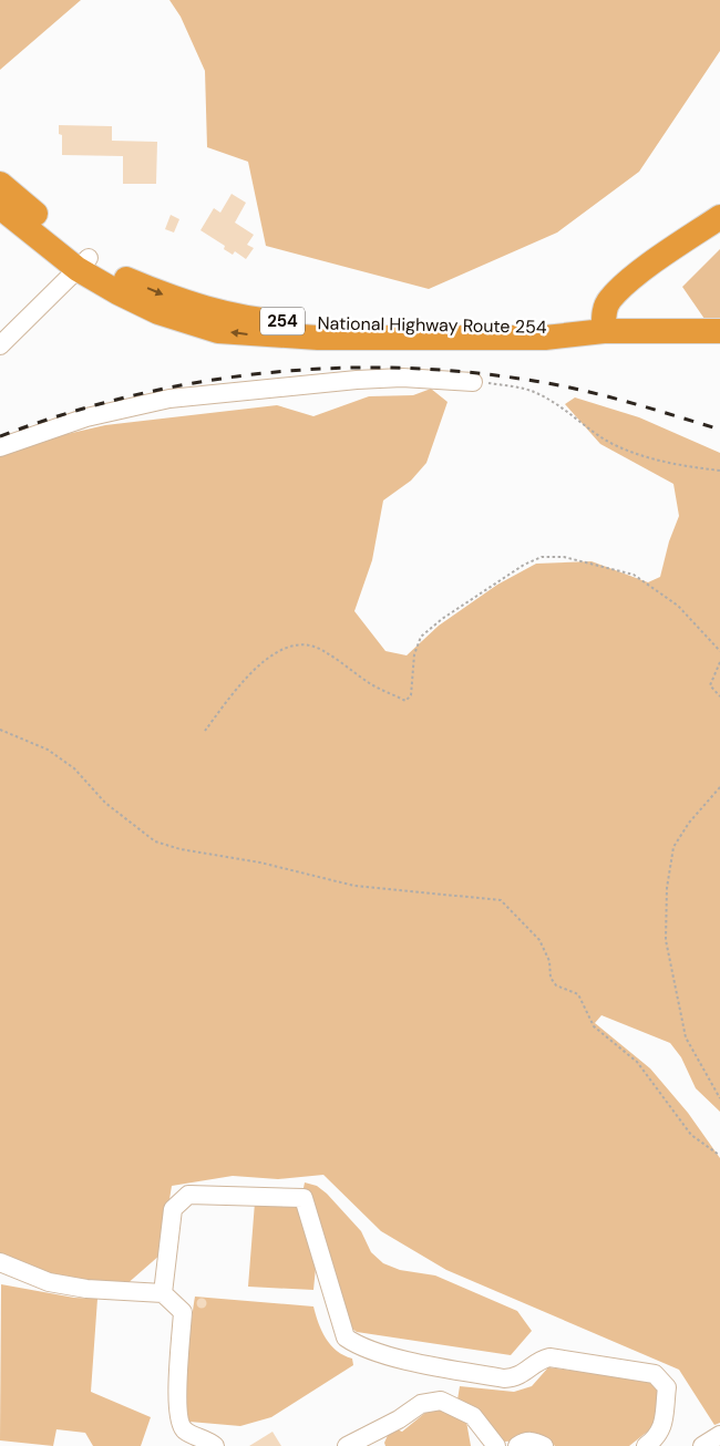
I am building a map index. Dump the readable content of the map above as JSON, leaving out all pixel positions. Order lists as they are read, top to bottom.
{
  "streets": {
    "highway": ["254", "National Highway Route 254"]
  },
  "crossings": [
    ["254", "National Highway Route 254"]
  ]
}
